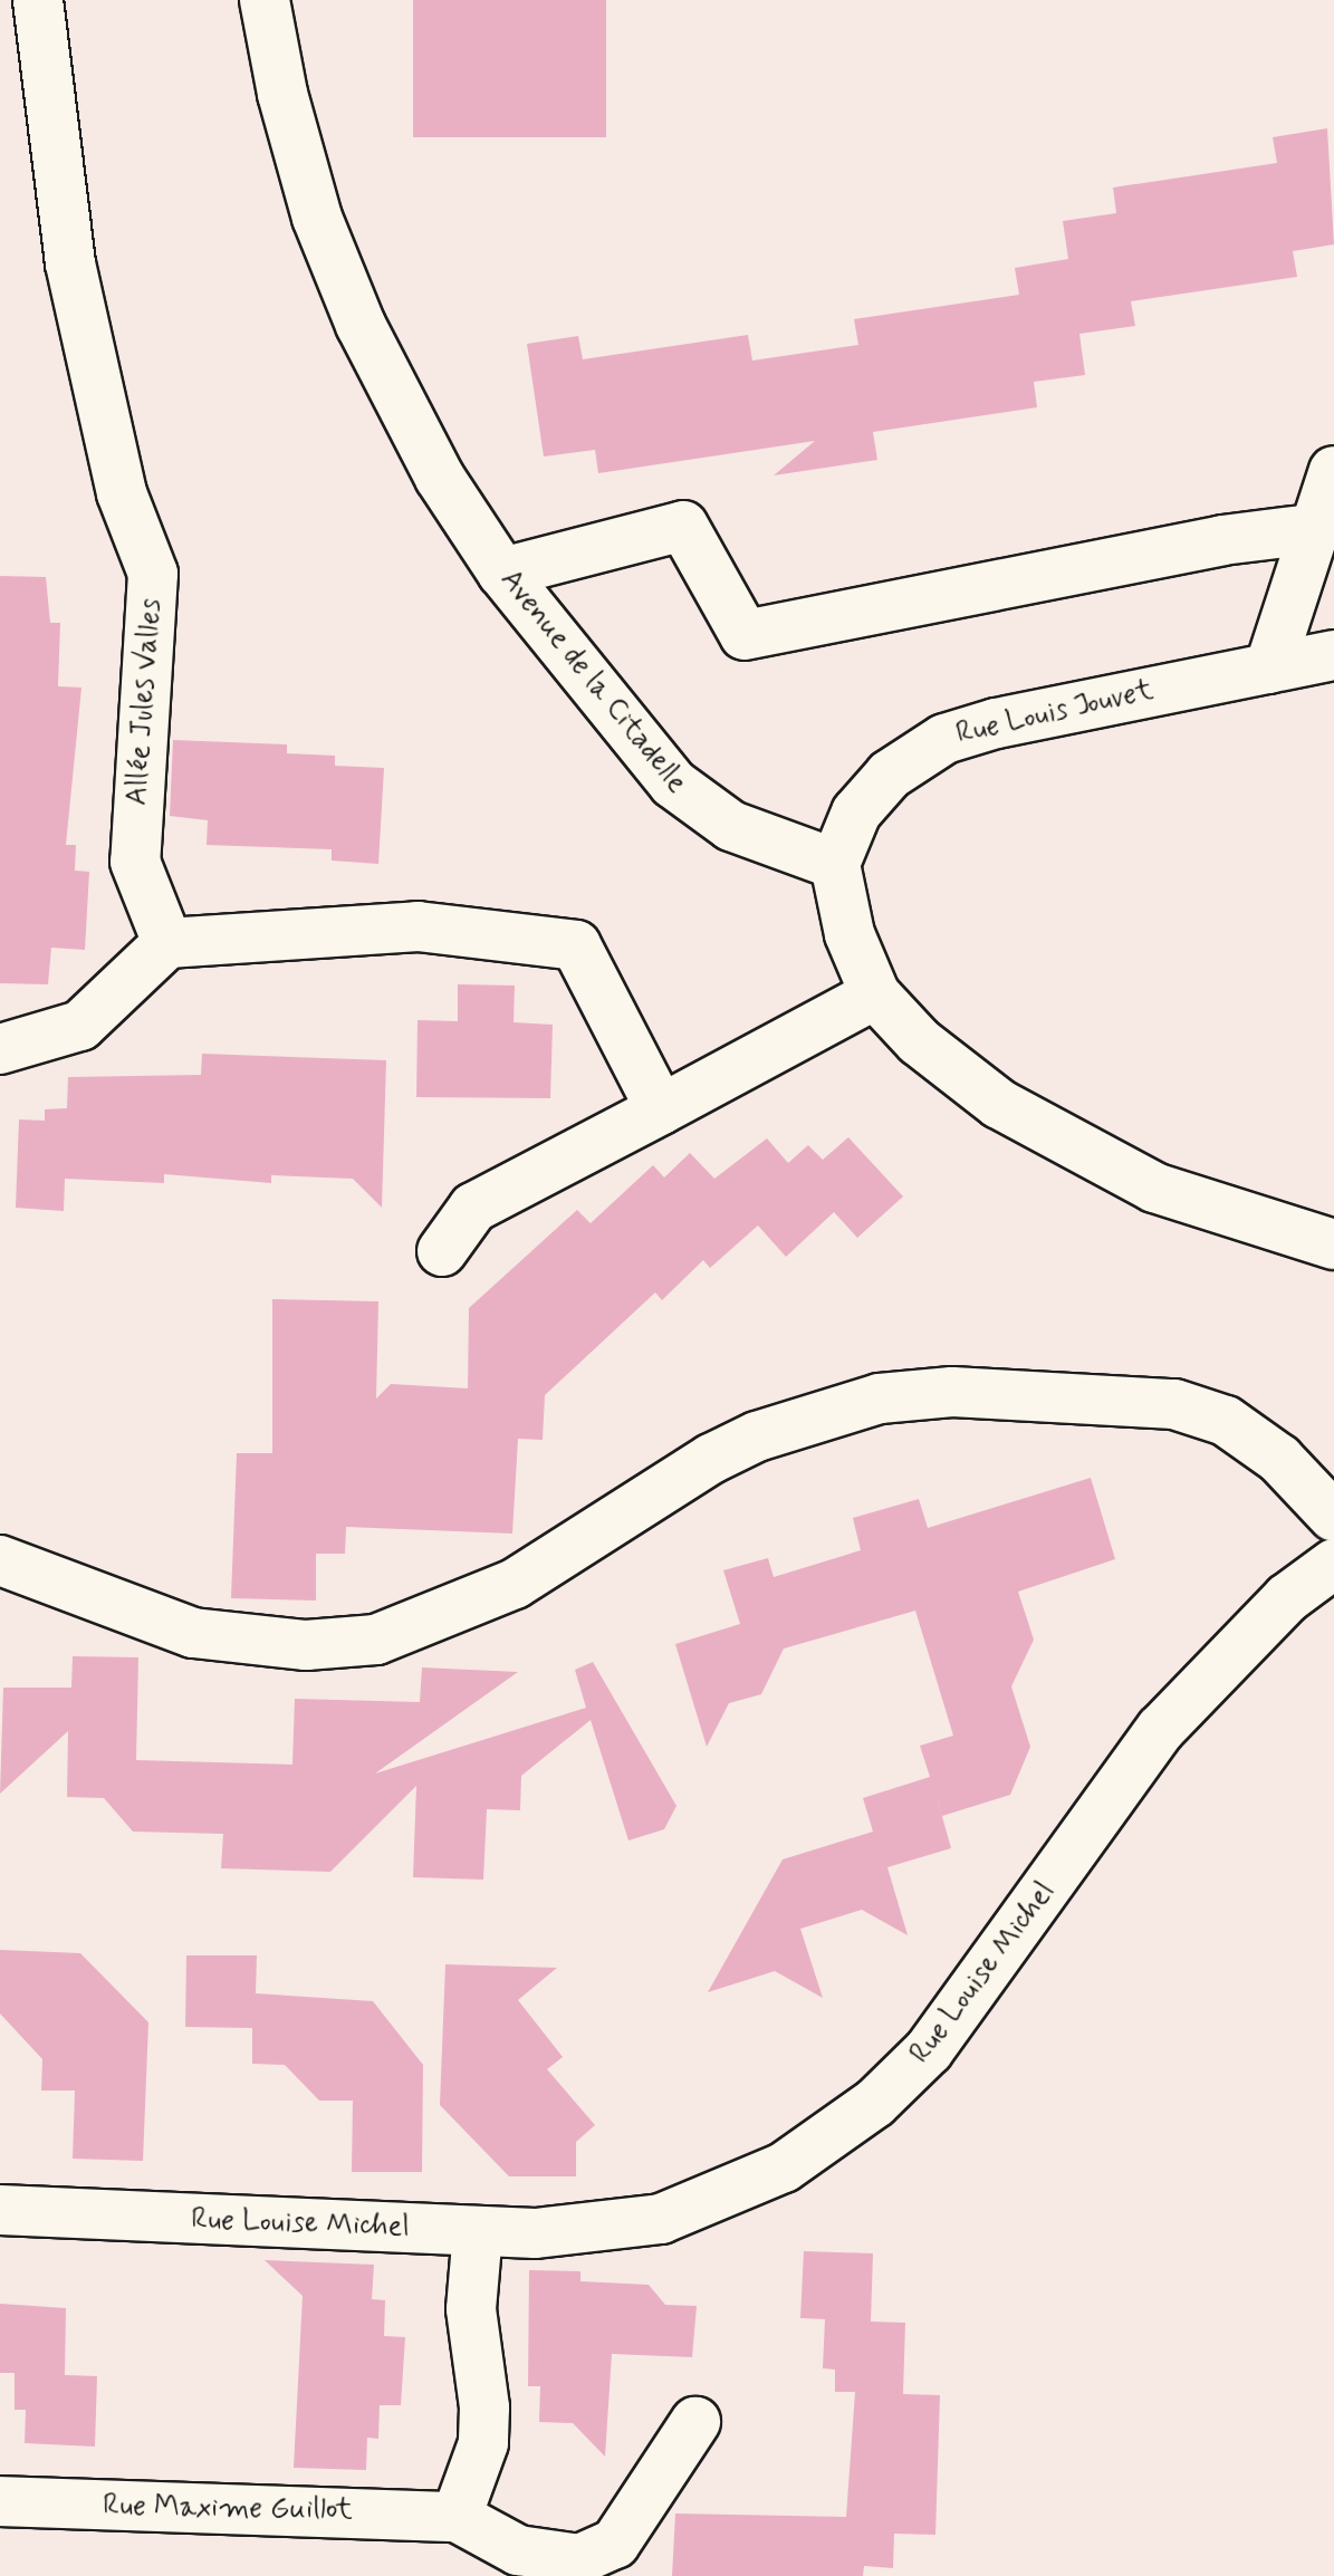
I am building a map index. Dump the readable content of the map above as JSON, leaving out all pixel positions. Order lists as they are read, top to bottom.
{
  "streets": {
    "street": [
      "Avenue de la Citadelle",
      "Allée Jules Valles",
      "Rue Louis Jouvet",
      "Rue Louise Michel",
      "Rue Maxime Guillot"
    ]
  },
  "crossings": [
    ["Avenue de la Citadelle", "Rue Louis Jouvet"]
  ]
}
